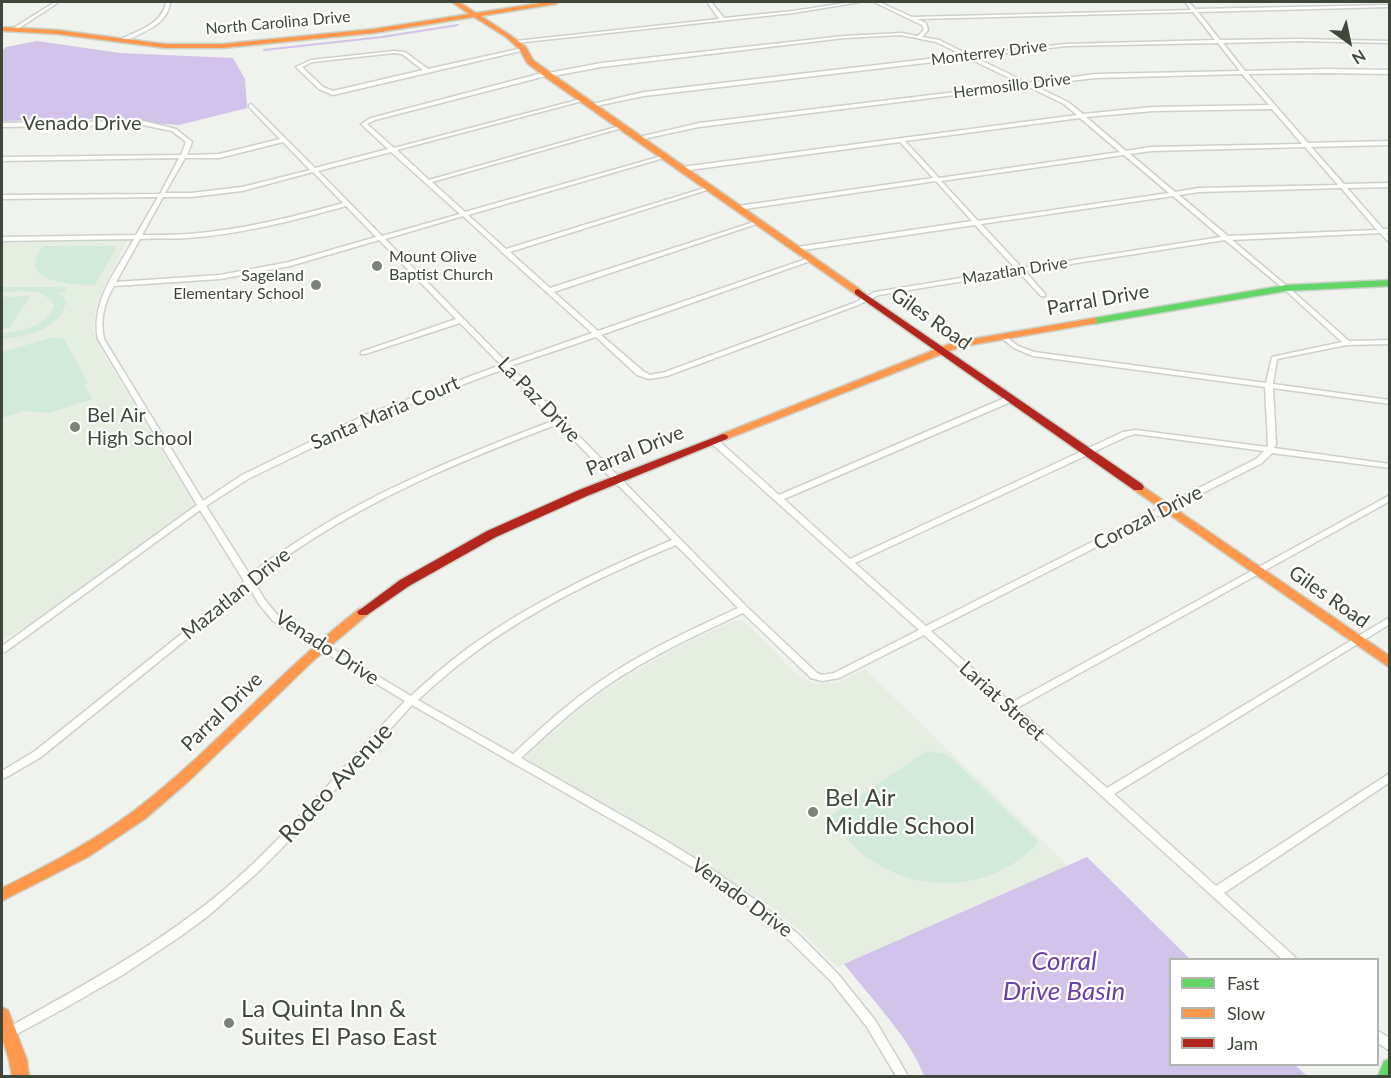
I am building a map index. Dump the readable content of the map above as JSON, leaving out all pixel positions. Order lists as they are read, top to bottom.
{
  "streets": {
    "street": [
      "North Carolina Drive",
      "Monterrey Drive",
      "Hermosillo Drive",
      "Venado Drive",
      "Mazatlan Drive",
      "Parral Drive",
      "Giles Road",
      "La Paz Drive",
      "Santa Maria Court",
      "Corozal Drive",
      "Lariat Street",
      "Rodeo Avenue"
    ]
  },
  "crossings": [
    ["North Carolina Drive", "Giles Road"],
    ["Monterrey Drive", "Venado Drive"],
    ["Monterrey Drive", "Giles Road"],
    ["Monterrey Drive", "La Paz Drive"],
    ["Hermosillo Drive", "Giles Road"],
    ["Venado Drive", "Mazatlan Drive"],
    ["Venado Drive", "Parral Drive"],
    ["Venado Drive", "Santa Maria Court"],
    ["Venado Drive", "Rodeo Avenue"],
    ["Mazatlan Drive", "Giles Road"],
    ["Mazatlan Drive", "La Paz Drive"],
    ["Mazatlan Drive", "Santa Maria Court"],
    ["Parral Drive", "Giles Road"],
    ["Parral Drive", "La Paz Drive"],
    ["Parral Drive", "Lariat Street"],
    ["Giles Road", "Santa Maria Court"],
    ["Giles Road", "Corozal Drive"],
    ["La Paz Drive", "Santa Maria Court"],
    ["La Paz Drive", "Corozal Drive"],
    ["La Paz Drive", "Rodeo Avenue"],
    ["Corozal Drive", "Lariat Street"]
  ],
  "water": ["Corral Drive Basin"],
  "places": [
    "Mount Olive Baptist Church",
    "Sageland Elementary School",
    "Bel Air High School",
    "Bel Air Middle School",
    "La Quinta Inn & Suites El Paso East"
  ],
  "legend": ["Fast", "Slow", "Jam"],
  "north": "bottom right"
}
